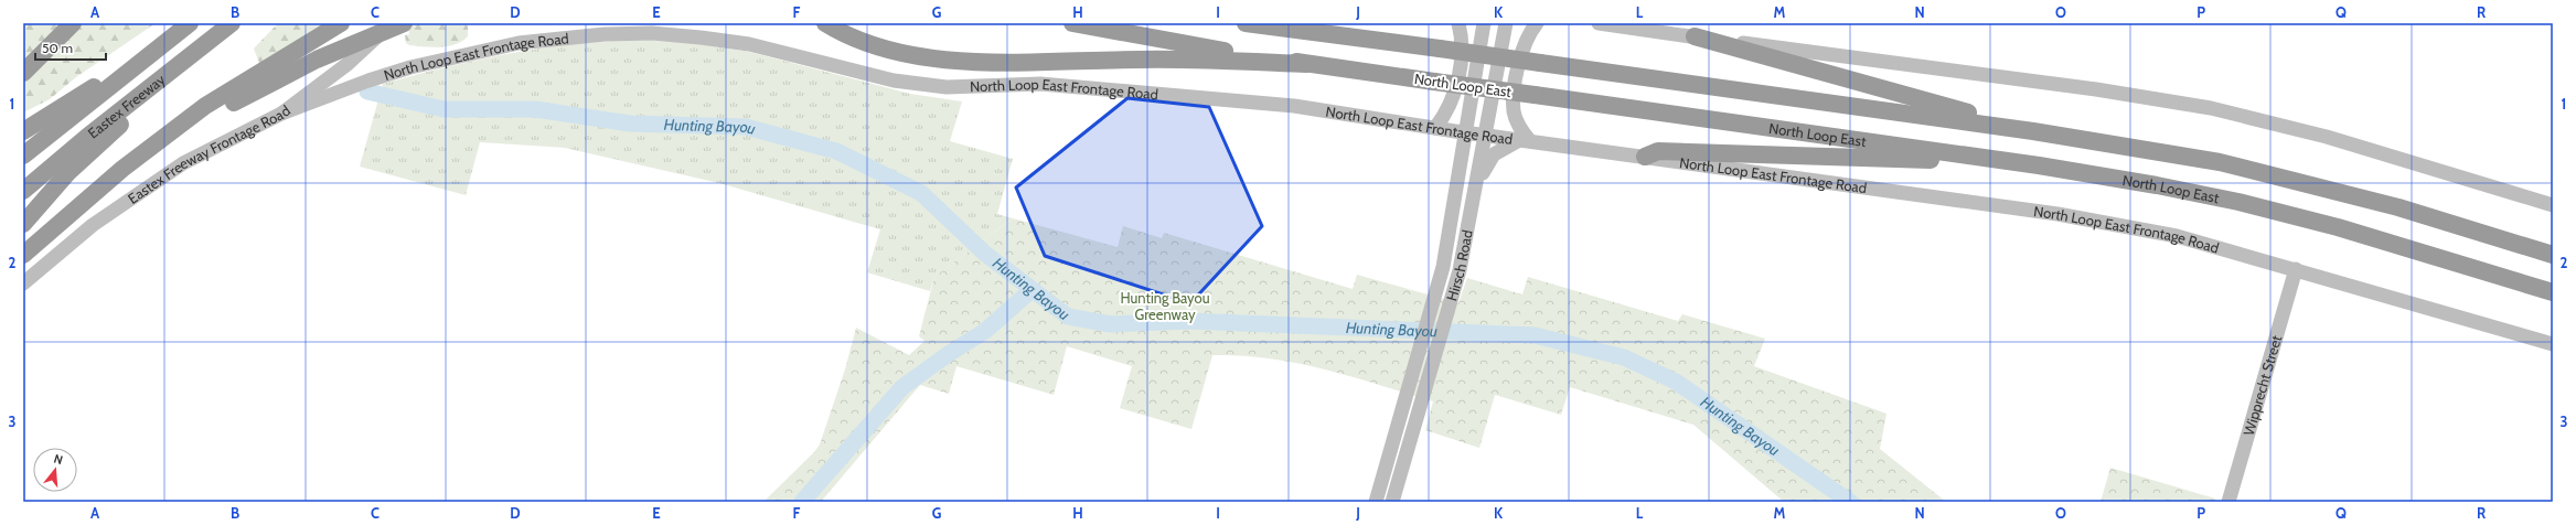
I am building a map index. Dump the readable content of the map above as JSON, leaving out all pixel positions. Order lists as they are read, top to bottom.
{
  "streets": {
    "highway": ["North Loop East", "Eastex Freeway"],
    "main road": [
      "North Loop East Frontage Road",
      "Eastex Freeway Frontage Road",
      "Hirsch Road",
      "Wipprecht Street"
    ]
  },
  "crossings": [
    ["North Loop East Frontage Road", "Eastex Freeway Frontage Road"],
    ["North Loop East Frontage Road", "Hirsch Road"],
    ["North Loop East Frontage Road", "Wipprecht Street"]
  ],
  "water": ["Hunting Bayou"],
  "parks": ["Hunting Bayou Greenway"],
  "scale_bar": "50 m",
  "north": "top",
  "grid": {
    "columns": [
      "A",
      "B",
      "C",
      "D",
      "E",
      "F",
      "G",
      "H",
      "I",
      "J",
      "K",
      "L",
      "M",
      "N",
      "O",
      "P",
      "Q",
      "R"
    ],
    "rows": ["1", "2", "3"]
  }
}
